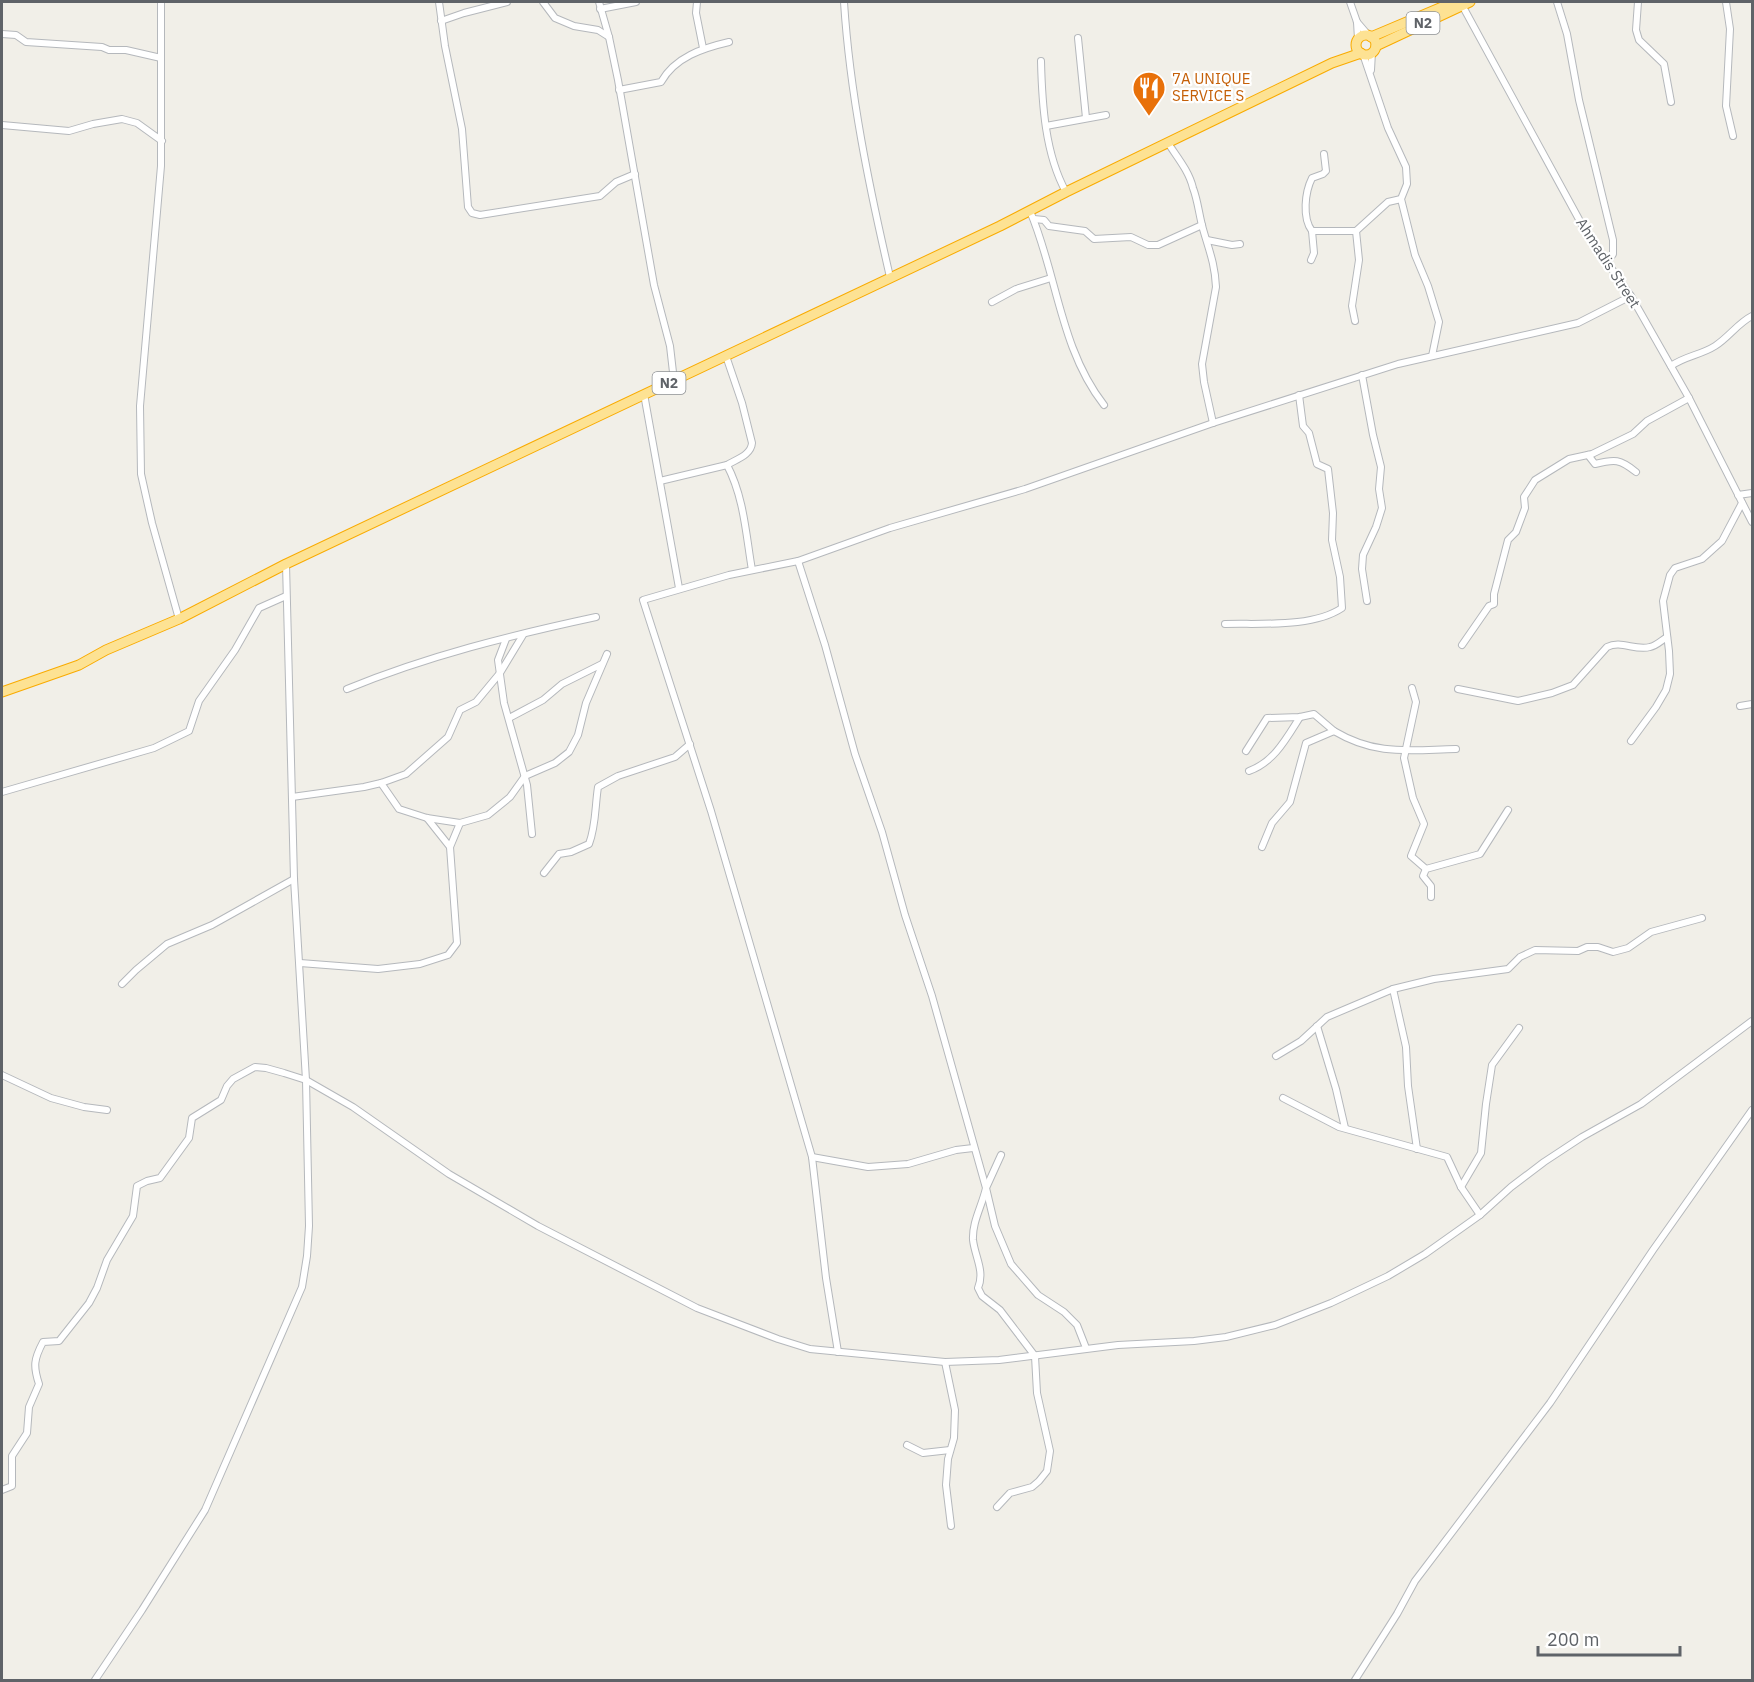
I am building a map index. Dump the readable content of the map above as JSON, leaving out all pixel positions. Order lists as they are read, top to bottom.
{
  "streets": {
    "highway": ["N2"],
    "street": ["Ahmadis Street"]
  },
  "crossings": [
    ["N2", "Ahmadis Street"]
  ],
  "places": {
    "restaurant": ["7A UNIQUE SERVICE S"]
  },
  "scale_bar": "200 m"
}
